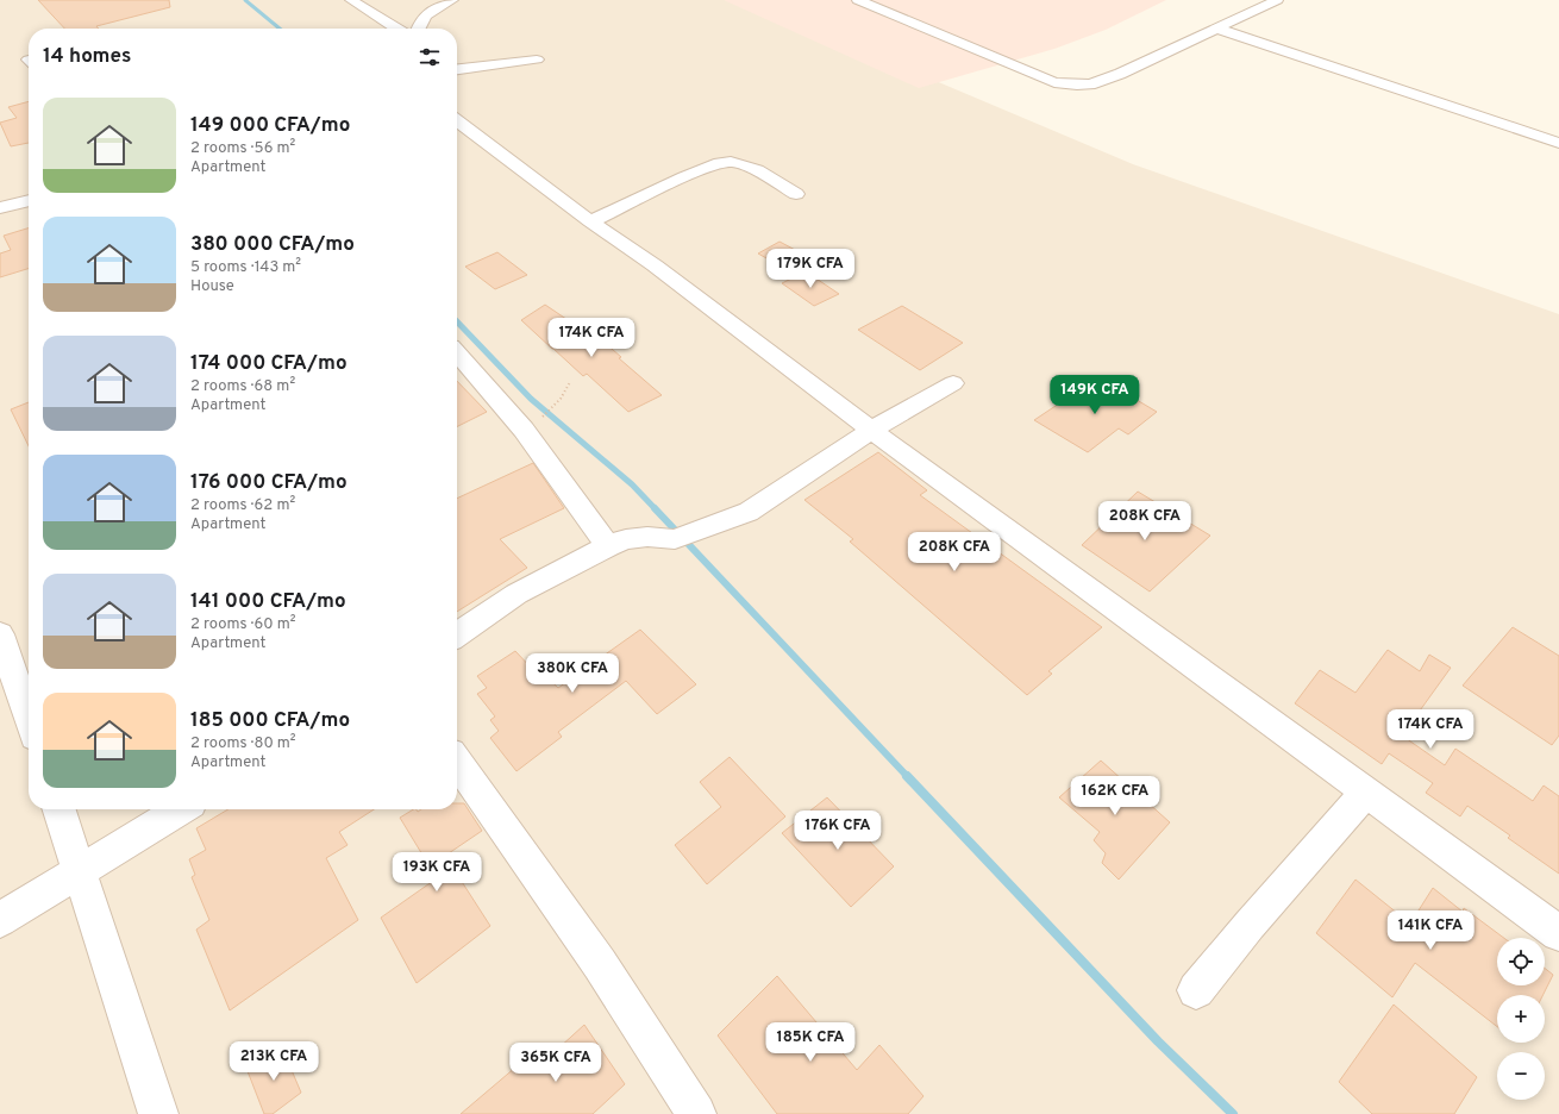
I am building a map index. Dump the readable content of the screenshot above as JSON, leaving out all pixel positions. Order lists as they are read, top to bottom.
{
  "page": {
    "heading": "14 homes",
    "list": [
      {
        "name": "149 000 CFA/mo",
        "note": "2 rooms · 56 m² · Apartment"
      },
      {
        "name": "380 000 CFA/mo",
        "note": "5 rooms · 143 m² · House"
      },
      {
        "name": "174 000 CFA/mo",
        "note": "2 rooms · 68 m² · Apartment"
      },
      {
        "name": "176 000 CFA/mo",
        "note": "2 rooms · 62 m² · Apartment"
      },
      {
        "name": "141 000 CFA/mo",
        "note": "2 rooms · 60 m² · Apartment"
      },
      {
        "name": "185 000 CFA/mo",
        "note": "2 rooms · 80 m² · Apartment"
      }
    ],
    "price": [
      "179K CFA",
      "174K CFA",
      "149K CFA",
      "208K CFA",
      "208K CFA",
      "380K CFA",
      "174K CFA",
      "162K CFA",
      "176K CFA",
      "193K CFA",
      "141K CFA",
      "185K CFA",
      "213K CFA",
      "365K CFA"
    ],
    "map_buttons": ["+", "−"]
  }
}
